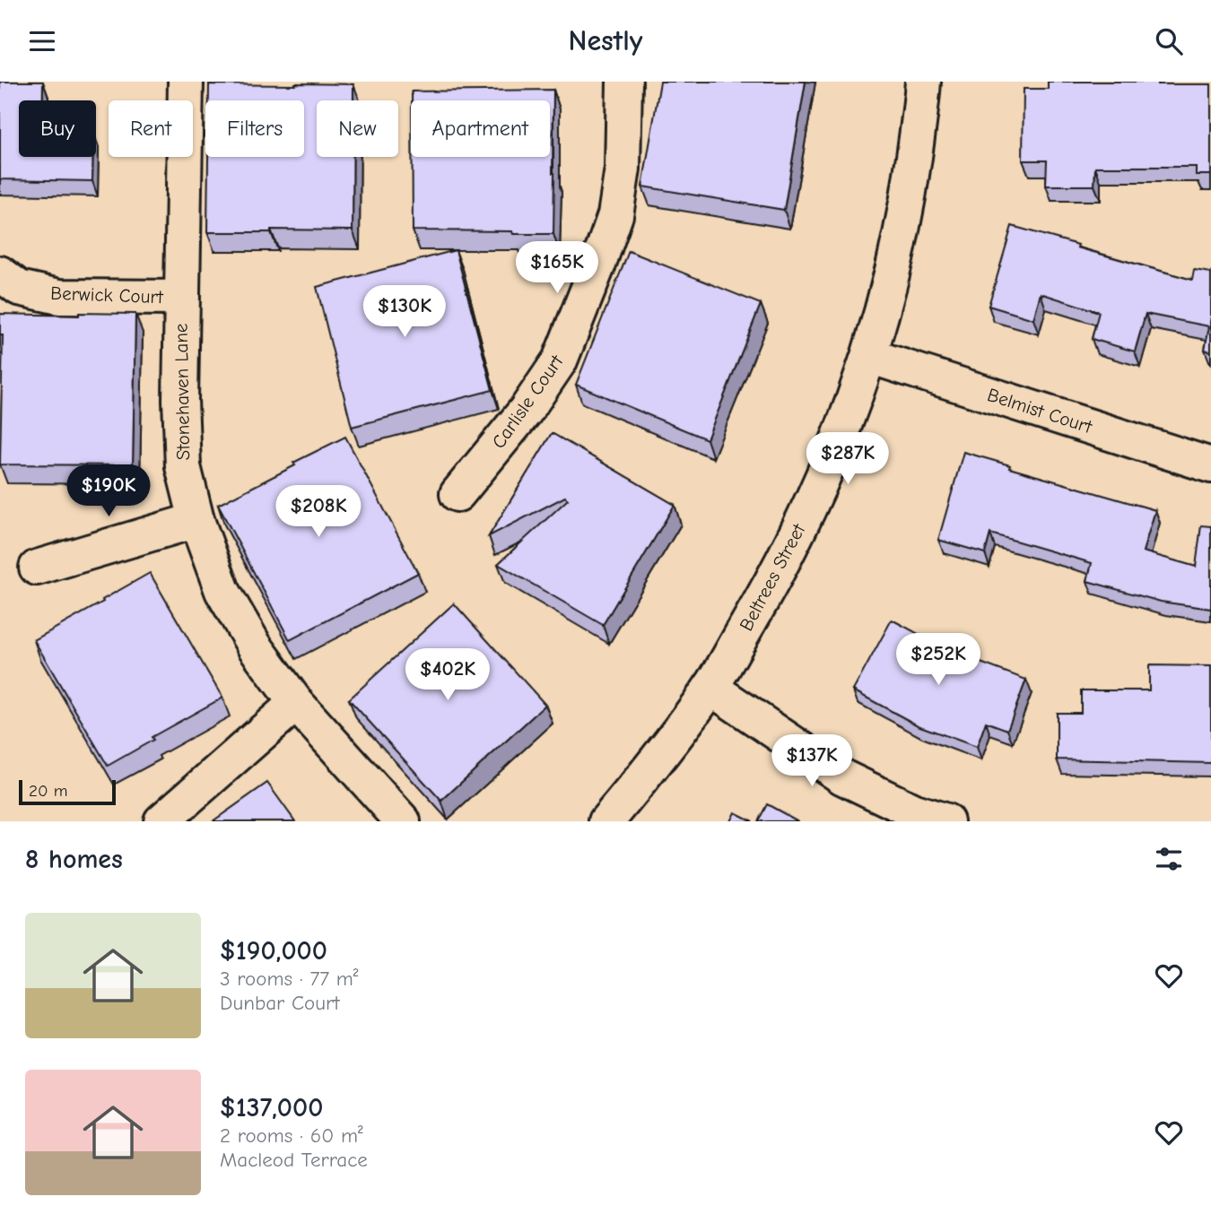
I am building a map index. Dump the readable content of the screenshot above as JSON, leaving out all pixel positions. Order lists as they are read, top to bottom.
{
  "streets": {
    "street": [
      "Berwick Court",
      "Stonehaven Lane",
      "Carlisle Court",
      "Belmist Court",
      "Beltrees Street"
    ]
  },
  "crossings": [
    ["Berwick Court", "Stonehaven Lane"],
    ["Belmist Court", "Beltrees Street"]
  ],
  "scale_bar": "20 m",
  "page": {
    "header": "Nestly",
    "chip": [
      "Buy",
      "Rent",
      "Filters",
      "New",
      "Apartment"
    ],
    "price": [
      "$165K",
      "$130K",
      "$287K",
      "$190K",
      "$208K",
      "$252K",
      "$402K",
      "$137K"
    ],
    "scale": "20 m",
    "heading": "8 homes",
    "list": [
      {
        "name": "$190,000",
        "note": "3 rooms · 77 m² · Dunbar Court"
      },
      {
        "name": "$137,000",
        "note": "2 rooms · 60 m² · Macleod Terrace"
      }
    ]
  }
}
